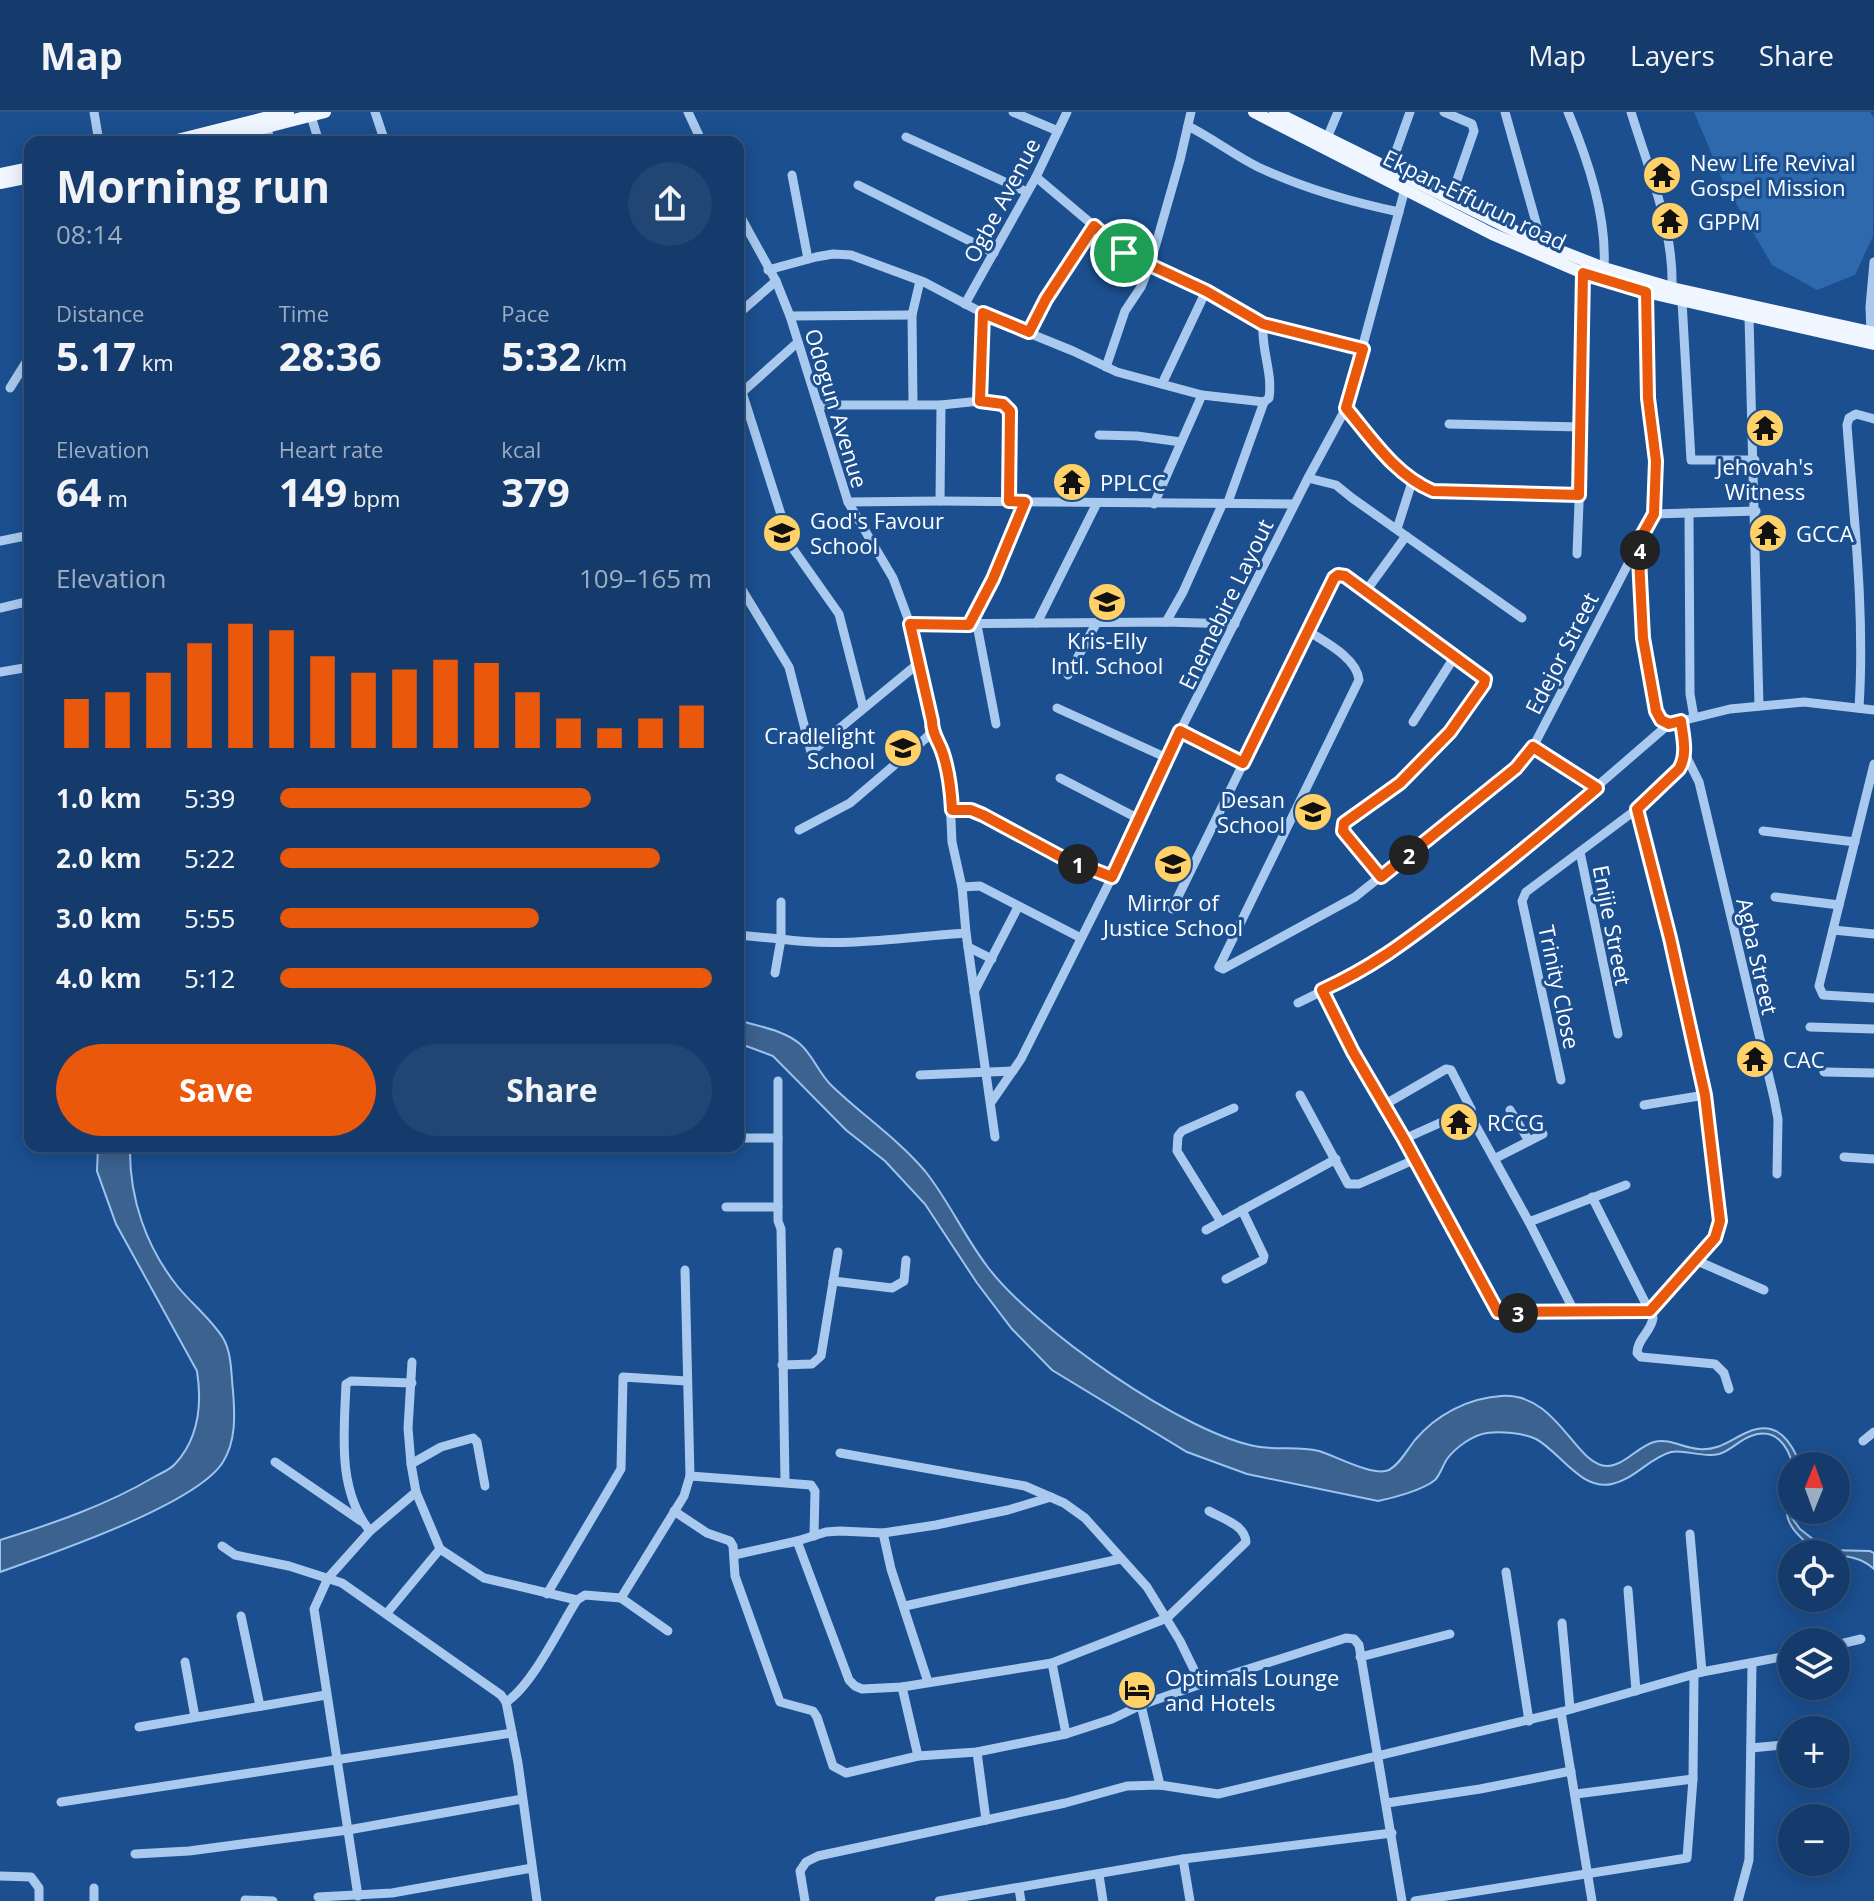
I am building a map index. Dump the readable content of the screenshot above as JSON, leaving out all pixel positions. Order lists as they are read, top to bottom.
{
  "streets": {
    "main road": ["Ekpan-Effurun road"],
    "street": [
      "Ogbe Avenue",
      "Odogun Avenue",
      "Enemebire Layout",
      "Edejor Street",
      "Enijie Street",
      "Agba Street",
      "Trinity Close"
    ]
  },
  "crossings": [
    ["Ekpan-Effurun road", "Enemebire Layout"],
    ["Ekpan-Effurun road", "Edejor Street"],
    ["Odogun Avenue", "Enemebire Layout"],
    ["Enijie Street", "Trinity Close"]
  ],
  "places": {
    "temple": [
      "New Life Revival Gospel Mission",
      "GPPM",
      "Jehovah's Witness",
      "PPLCC",
      "GCCA",
      "CAC",
      "RCCG"
    ],
    "school or university": [
      "God's Favour School",
      "Kris-Elly Intl. School",
      "Cradlelight School",
      "Desan School",
      "Mirror of Justice School"
    ],
    "hotel": ["Optimals Lounge and Hotels"]
  },
  "north": "top",
  "page": {
    "header": "Map",
    "nav": ["Map", "Layers", "Share"],
    "heading": ["Morning run", "08:14"],
    "stats": [
      ["Distance", "5.17 km"],
      ["Time", "28:36"],
      ["Pace", "5:32 /km"],
      ["Elevation", "64 m"],
      ["Heart rate", "149 bpm"],
      ["kcal", "379"]
    ],
    "pins": [
      "4",
      "2",
      "1",
      "3"
    ],
    "chart": ["Elevation", "109–165 m"],
    "list": [
      {
        "name": "1.0 km",
        "note": "5:39"
      },
      {
        "name": "2.0 km",
        "note": "5:22"
      },
      {
        "name": "3.0 km",
        "note": "5:55"
      },
      {
        "name": "4.0 km",
        "note": "5:12"
      }
    ],
    "buttons": ["Save", "Share"],
    "map_buttons": ["+", "−"]
  }
}
